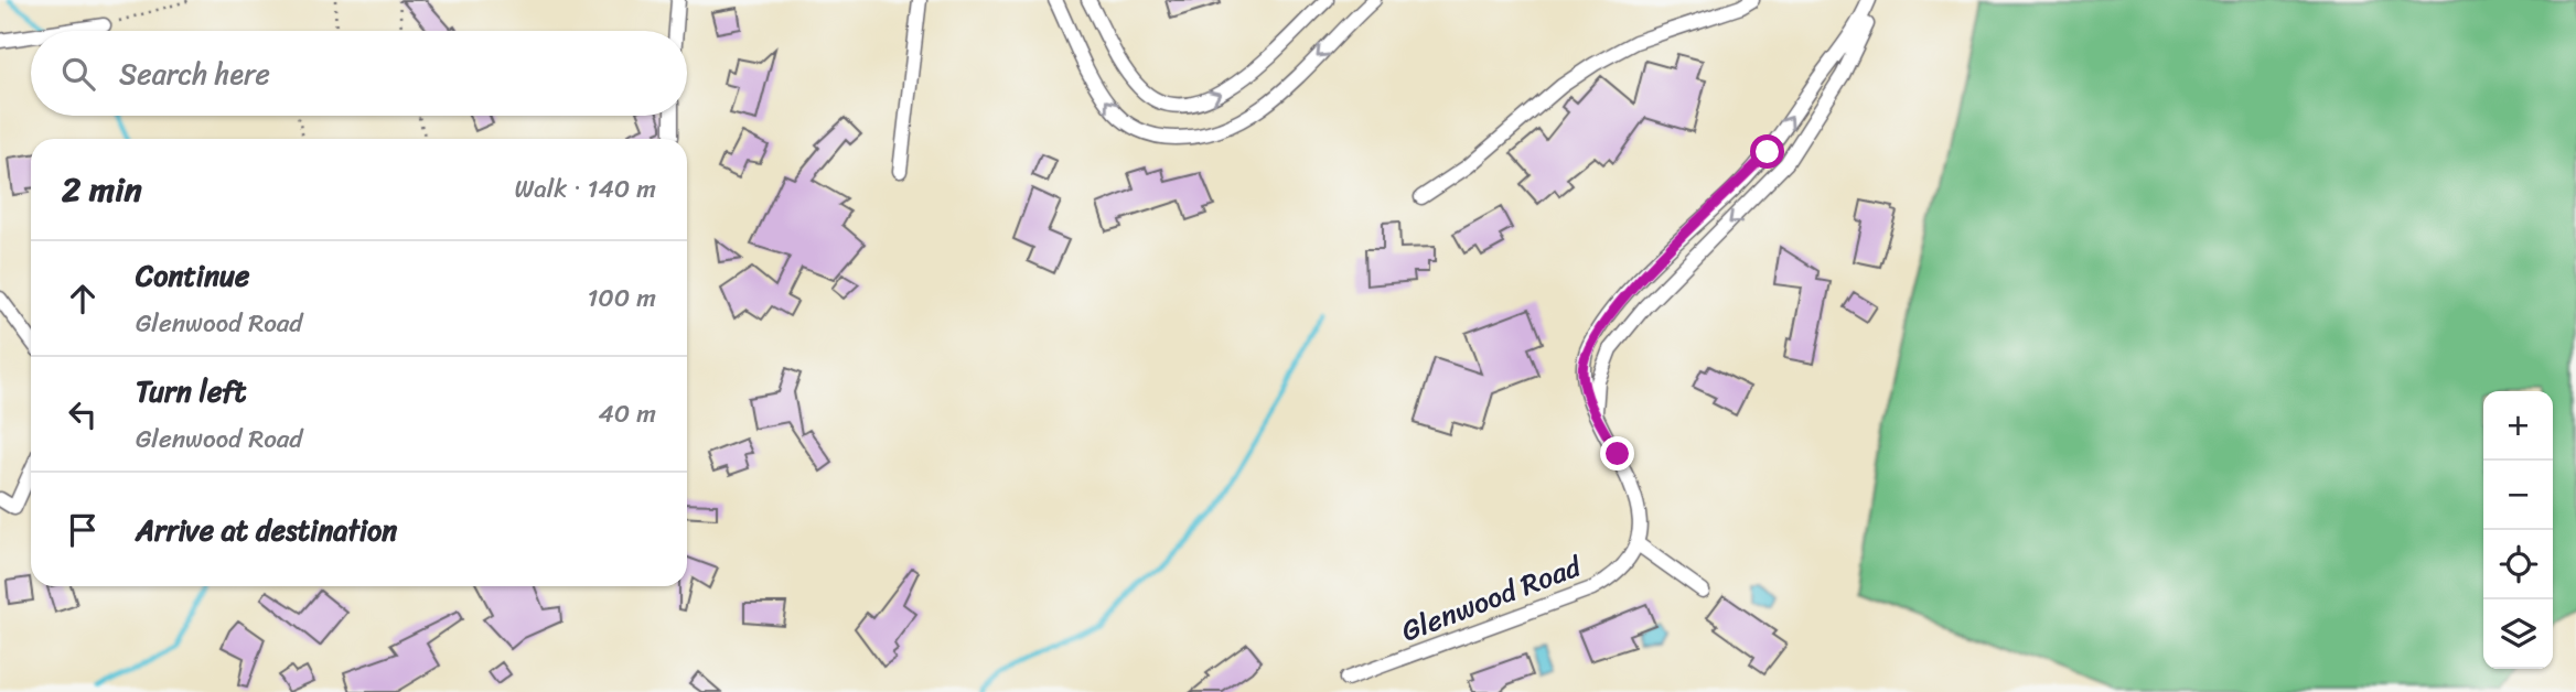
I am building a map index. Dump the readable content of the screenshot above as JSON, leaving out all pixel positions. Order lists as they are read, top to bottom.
{
  "streets": {
    "street": ["Glenwood Road"]
  },
  "page": {
    "search": "Search here",
    "heading": ["2 min", "Walk · 140 m"],
    "list": [
      ["Continue", "Glenwood Road", "100 m"],
      ["Turn left", "Glenwood Road", "40 m"],
      "Arrive at destination"
    ],
    "map_buttons": ["+", "−"]
  }
}
